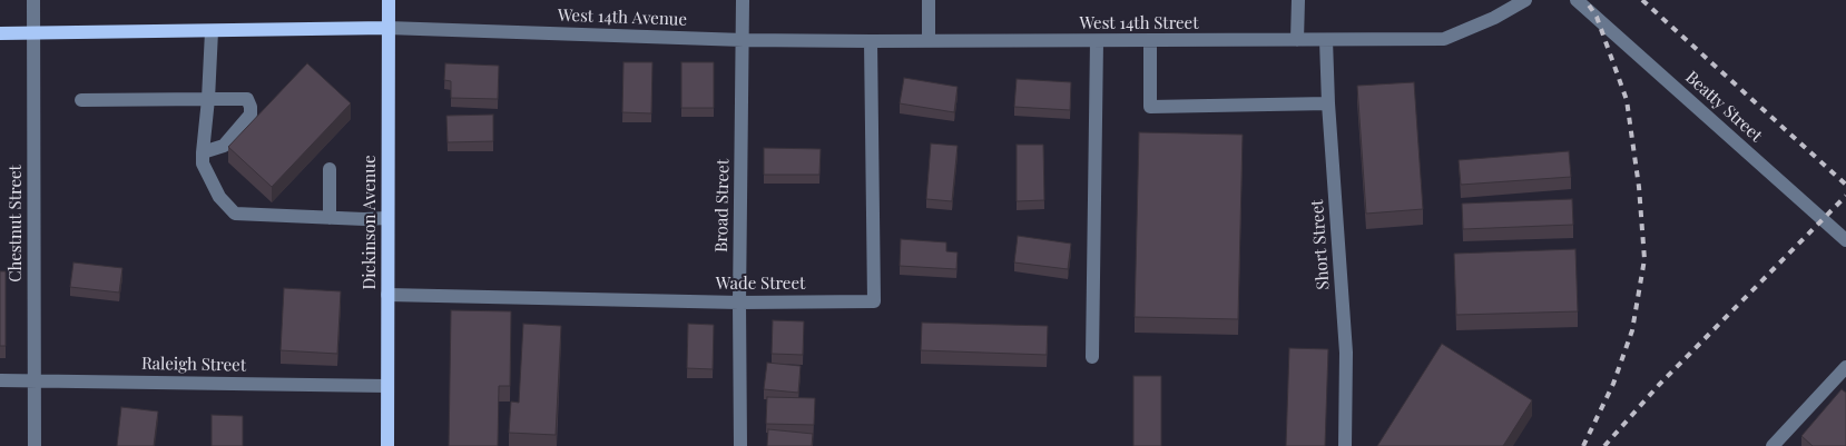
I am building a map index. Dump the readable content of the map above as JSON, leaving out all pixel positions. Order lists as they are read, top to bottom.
{
  "streets": {
    "main road": ["West 14th Avenue", "Dickinson Avenue"],
    "street": [
      "West 14th Street",
      "Beatty Street",
      "Broad Street",
      "Chestnut Street",
      "Short Street",
      "Wade Street",
      "Raleigh Street"
    ]
  },
  "crossings": [
    ["West 14th Avenue", "West 14th Street"],
    ["West 14th Avenue", "Broad Street"],
    ["West 14th Avenue", "Dickinson Avenue"],
    ["West 14th Avenue", "Chestnut Street"],
    ["West 14th Street", "Broad Street"],
    ["West 14th Street", "Short Street"],
    ["West 14th Street", "Wade Street"],
    ["Broad Street", "Wade Street"],
    ["Dickinson Avenue", "Wade Street"],
    ["Dickinson Avenue", "Raleigh Street"],
    ["Chestnut Street", "Raleigh Street"]
  ]
}
